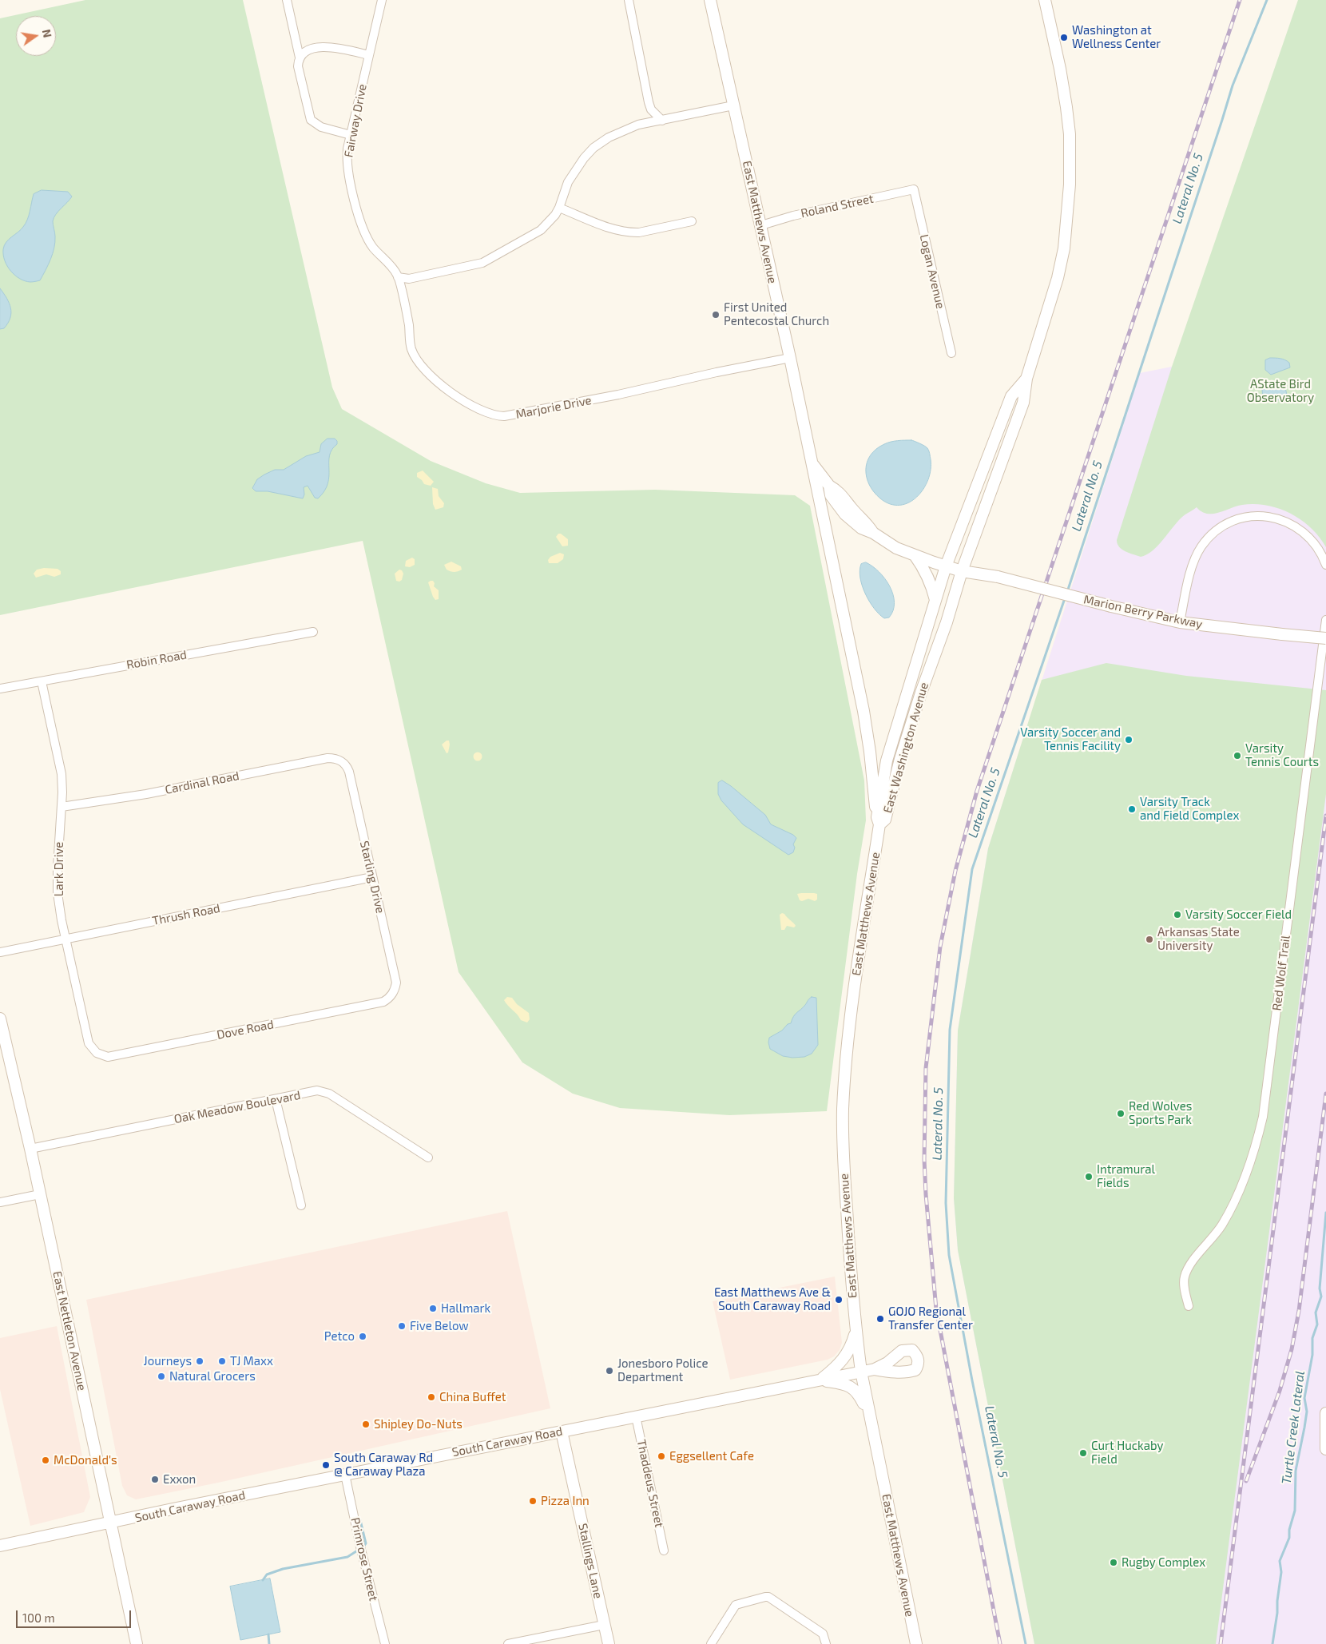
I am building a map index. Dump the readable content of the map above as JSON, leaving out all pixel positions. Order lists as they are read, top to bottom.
{
  "streets": {
    "street": [
      "Fairway Drive",
      "Roland Street",
      "East Matthews Avenue",
      "Logan Avenue",
      "Marjorie Drive",
      "Marion Berry Parkway",
      "Robin Road",
      "East Washington Avenue",
      "Cardinal Road",
      "Lark Drive",
      "Starling Drive",
      "Thrush Road",
      "Red Wolf Trail",
      "Dove Road",
      "Oak Meadow Boulevard",
      "East Nettleton Avenue",
      "South Caraway Road",
      "Thaddeus Street",
      "Primrose Street",
      "Stallings Lane"
    ]
  },
  "crossings": [
    ["Fairway Drive", "Marjorie Drive"],
    ["Roland Street", "East Matthews Avenue"],
    ["Roland Street", "Logan Avenue"],
    ["East Matthews Avenue", "Marjorie Drive"],
    ["East Matthews Avenue", "Marion Berry Parkway"],
    ["East Matthews Avenue", "East Washington Avenue"],
    ["East Matthews Avenue", "South Caraway Road"],
    ["Marion Berry Parkway", "East Washington Avenue"],
    ["Robin Road", "Lark Drive"],
    ["Cardinal Road", "Lark Drive"],
    ["Cardinal Road", "Starling Drive"],
    ["Lark Drive", "Thrush Road"],
    ["Lark Drive", "Dove Road"],
    ["Starling Drive", "Thrush Road"],
    ["Starling Drive", "Dove Road"],
    ["Oak Meadow Boulevard", "East Nettleton Avenue"],
    ["East Nettleton Avenue", "South Caraway Road"],
    ["South Caraway Road", "Thaddeus Street"],
    ["South Caraway Road", "Primrose Street"],
    ["South Caraway Road", "Stallings Lane"]
  ],
  "water": ["Lateral No. 5", "Turtle Creek Lateral"],
  "parks": ["AState Bird Observatory"],
  "places": [
    "Washington at Wellness Center",
    "First United Pentecostal Church",
    "Varsity Soccer and Tennis Facility",
    "Varsity Tennis Courts",
    "Varsity Track and Field Complex",
    "Varsity Soccer Field",
    "Arkansas State University",
    "Red Wolves Sports Park",
    "Intramural Fields",
    "East Matthews Ave & South Caraway Road",
    "Hallmark",
    "GOJO Regional Transfer Center",
    "Five Below",
    "Petco",
    "Journeys",
    "TJ Maxx",
    "Jonesboro Police Department",
    "Natural Grocers",
    "China Buffet",
    "Shipley Do-Nuts",
    "Curt Huckaby Field",
    "Eggsellent Cafe",
    "McDonald's",
    "South Caraway Rd @ Caraway Plaza",
    "Exxon",
    "Pizza Inn",
    "Rugby Complex"
  ],
  "scale_bar": "100 m",
  "north": "right"
}
